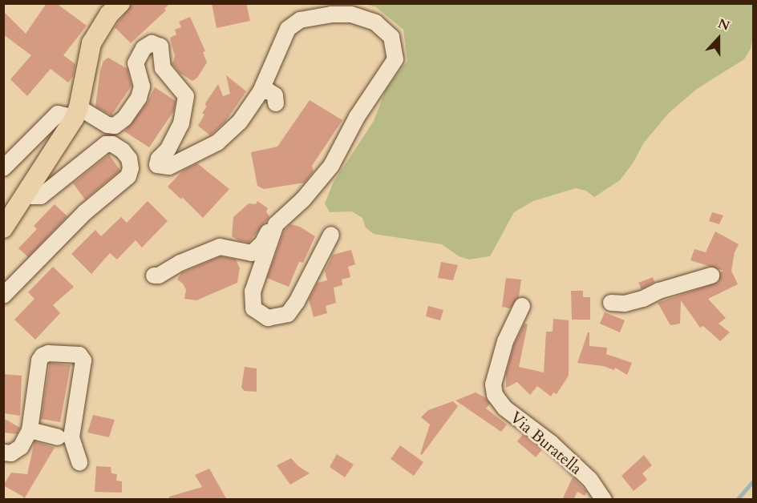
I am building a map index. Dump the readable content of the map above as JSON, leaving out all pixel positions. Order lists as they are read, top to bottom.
{
  "streets": {
    "street": ["Via Buratella"]
  },
  "north": "top"
}
